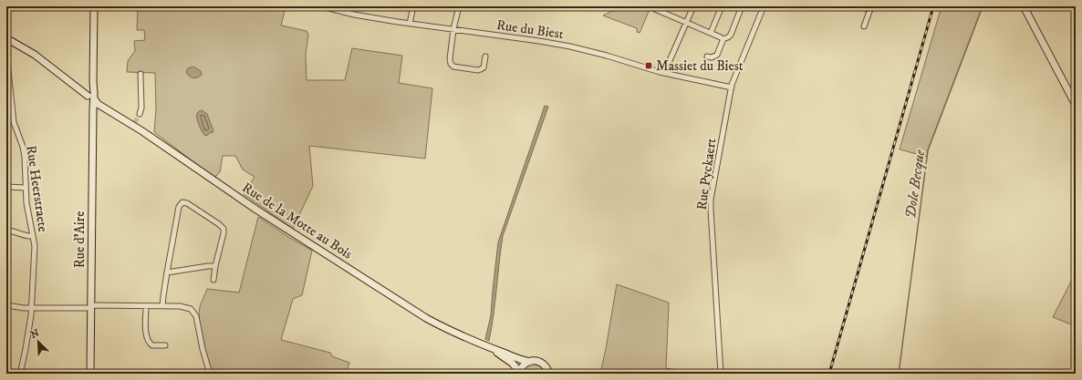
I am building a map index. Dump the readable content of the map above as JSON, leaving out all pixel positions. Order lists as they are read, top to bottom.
{
  "streets": {
    "street": [
      "Rue du Biest",
      "Rue Pyckaert",
      "Rue Heerstraete",
      "Rue de la Motte au Bois",
      "Rue d'Aire"
    ]
  },
  "crossings": [
    ["Rue du Biest", "Rue Pyckaert"],
    ["Rue de la Motte au Bois", "Rue d'Aire"]
  ],
  "water": ["Dole Becque"],
  "places": {
    "transit": ["Massiet du Biest"]
  },
  "north": "top left"
}
